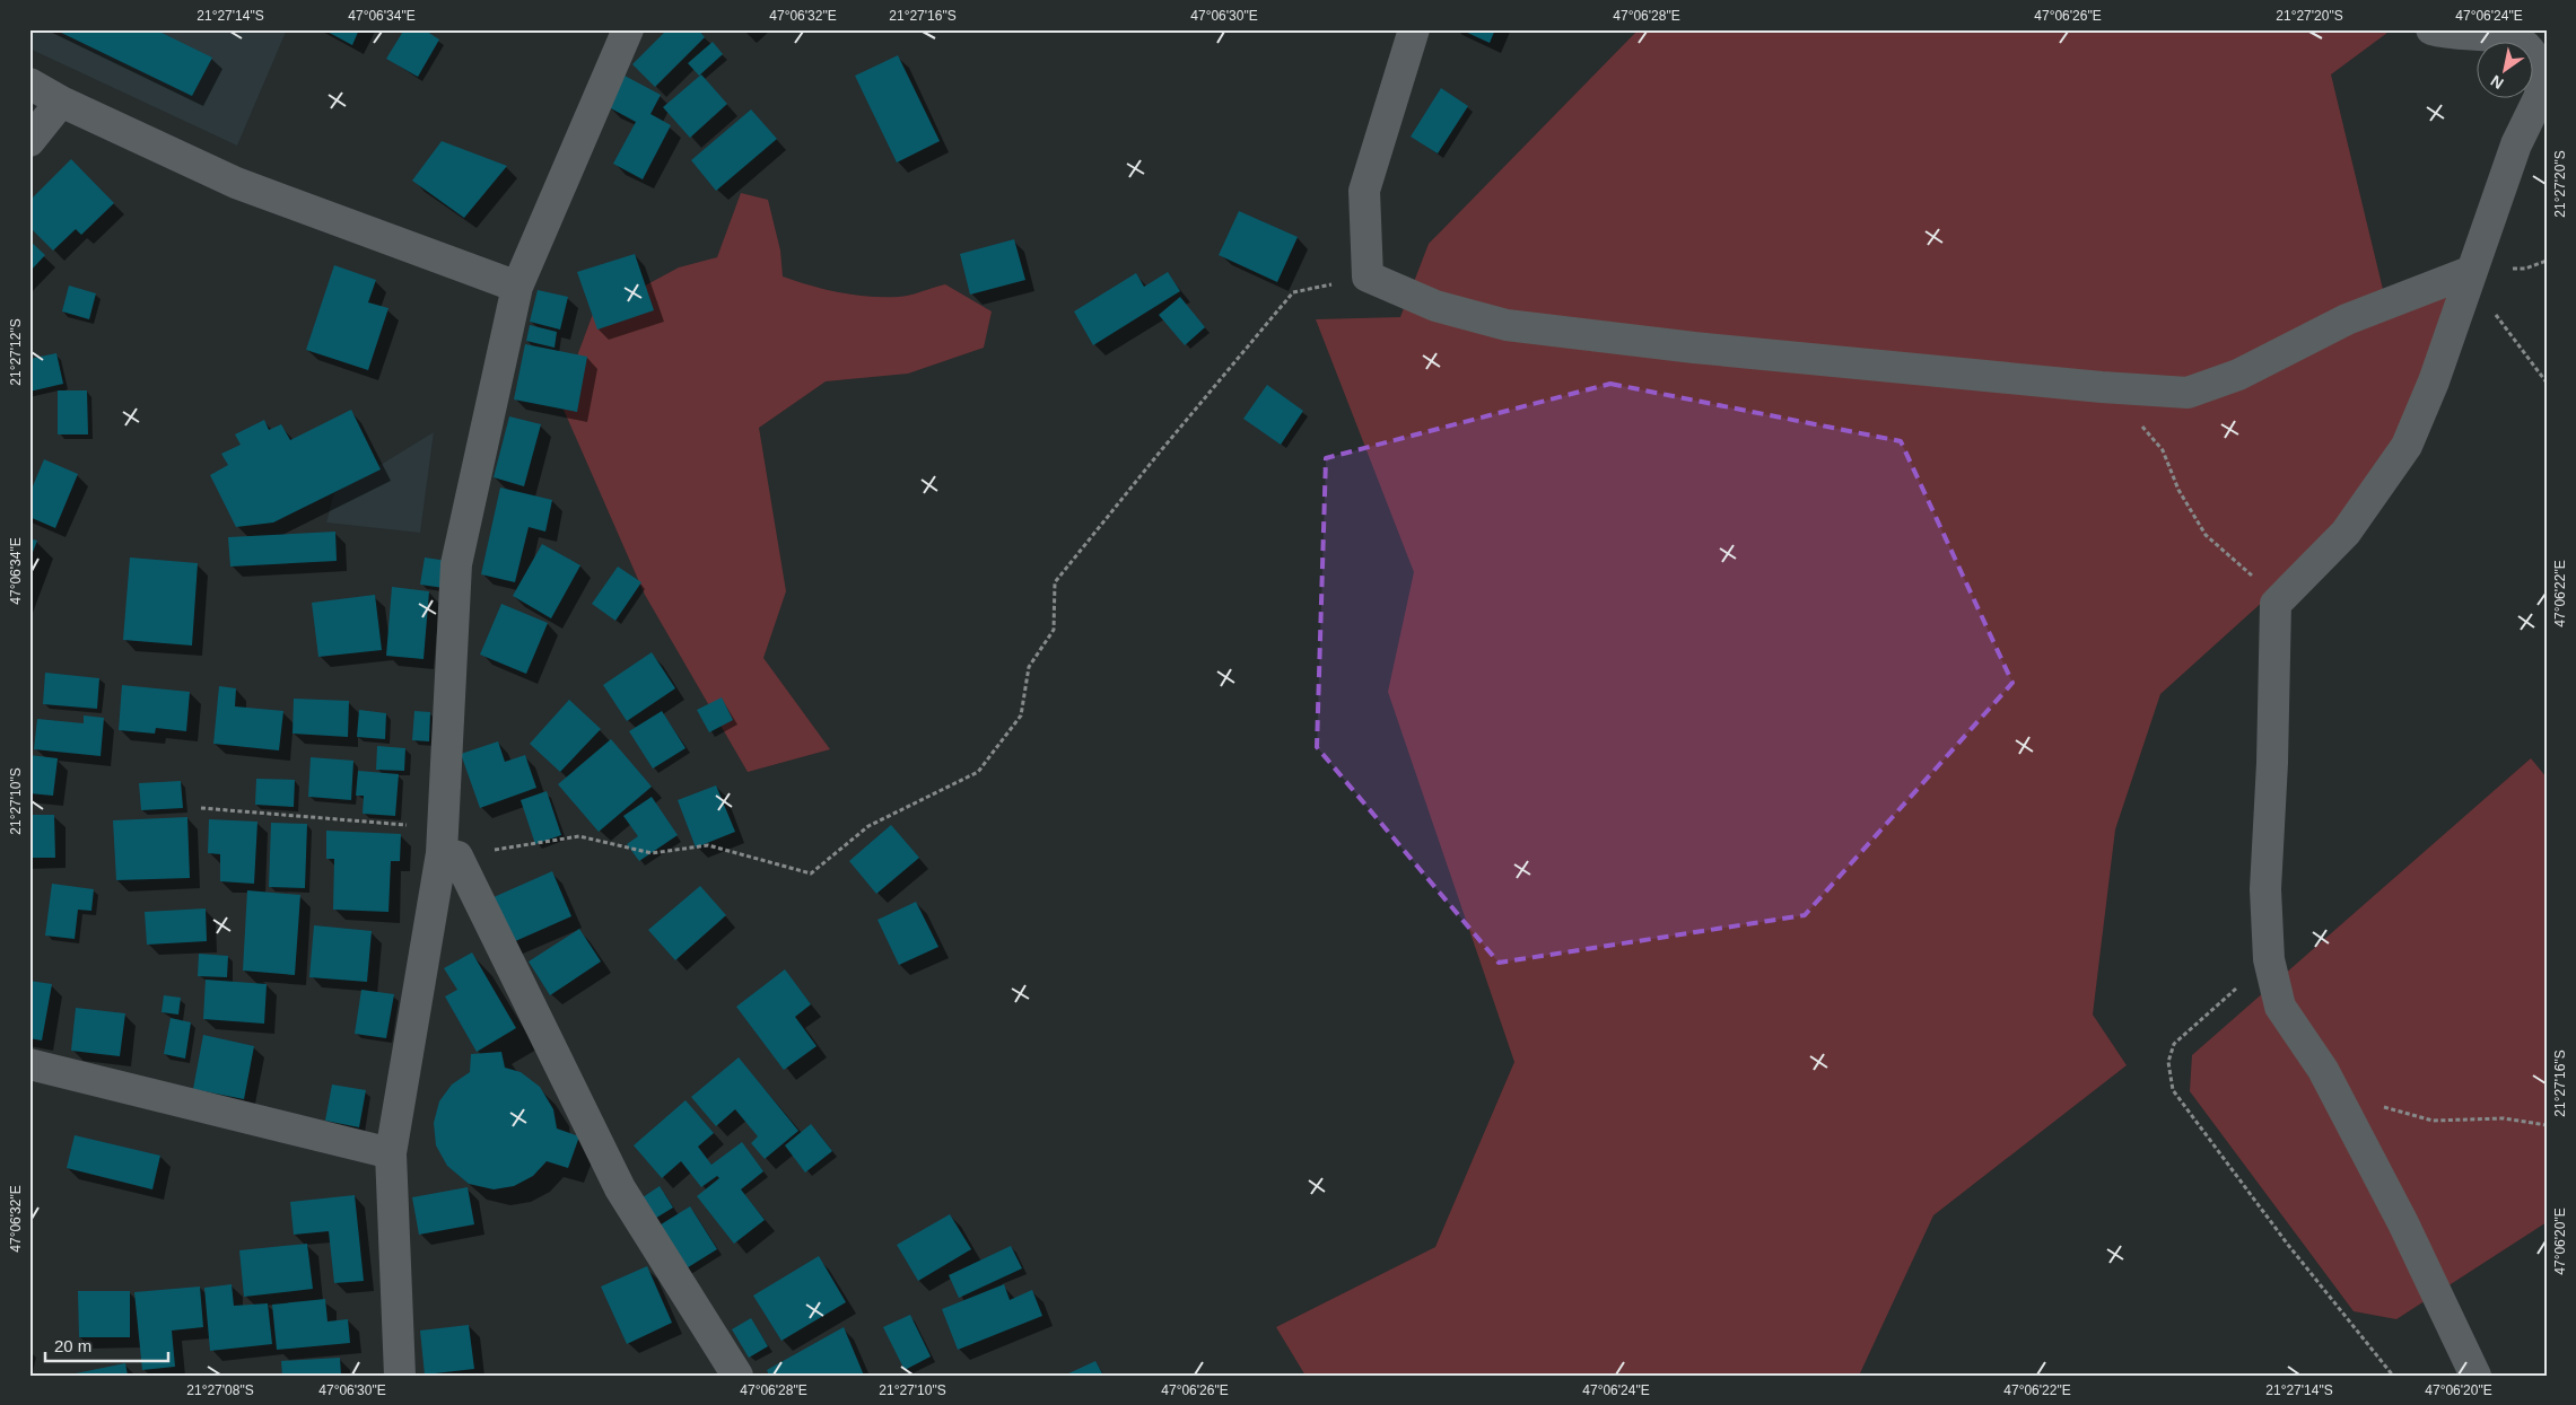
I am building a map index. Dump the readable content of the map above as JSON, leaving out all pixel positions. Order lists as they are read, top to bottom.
{
  "scale_bar": "20 m",
  "north": "bottom left",
  "coordinates": [
    "21°27'14\"S",
    "47°06'34\"E",
    "47°06'32\"E",
    "21°27'16\"S",
    "47°06'30\"E",
    "47°06'28\"E",
    "47°06'26\"E",
    "21°27'20\"S",
    "47°06'24\"E",
    "21°27'12\"S",
    "47°06'22\"E",
    "21°27'10\"S",
    "47°06'20\"E",
    "21°27'08\"S"
  ]
}
